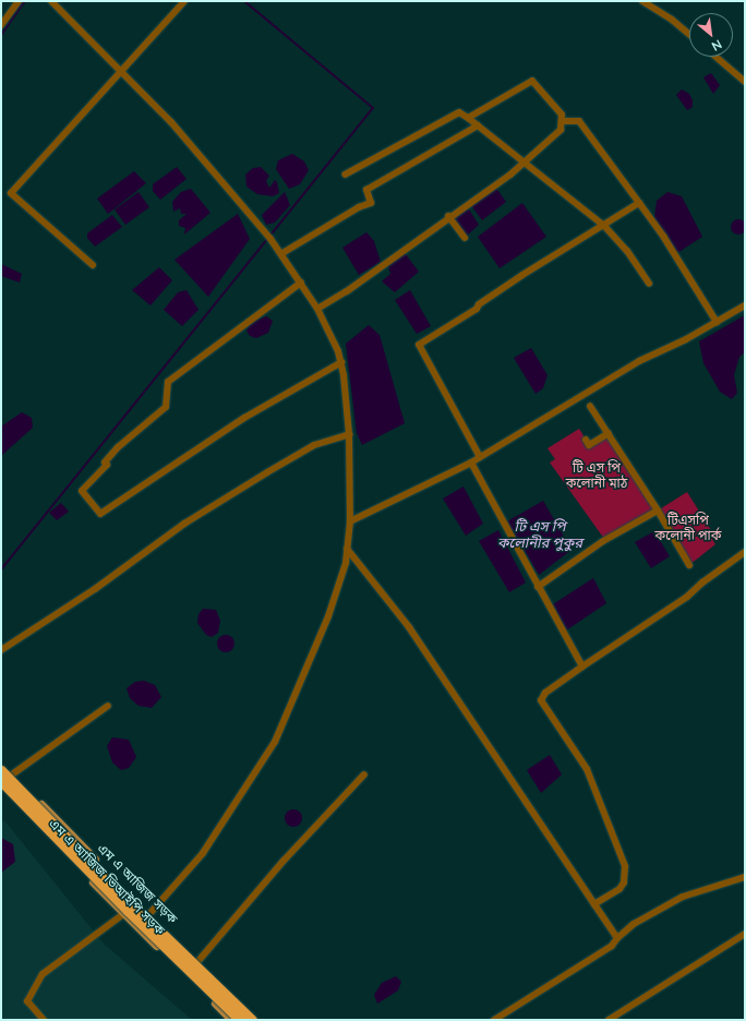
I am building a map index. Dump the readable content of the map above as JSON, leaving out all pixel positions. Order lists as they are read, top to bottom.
{
  "streets": {
    "main road": ["এম এ আজিজ ভিআইপি সড়ক", "এম এ আজিজ সড়ক"]
  },
  "water": ["টি এস পি কলোনীর পুকুর"],
  "parks": ["টি এস পি কলোনী মাঠ", "টিএসপি কলোনী পার্ক"],
  "north": "bottom right"
}
